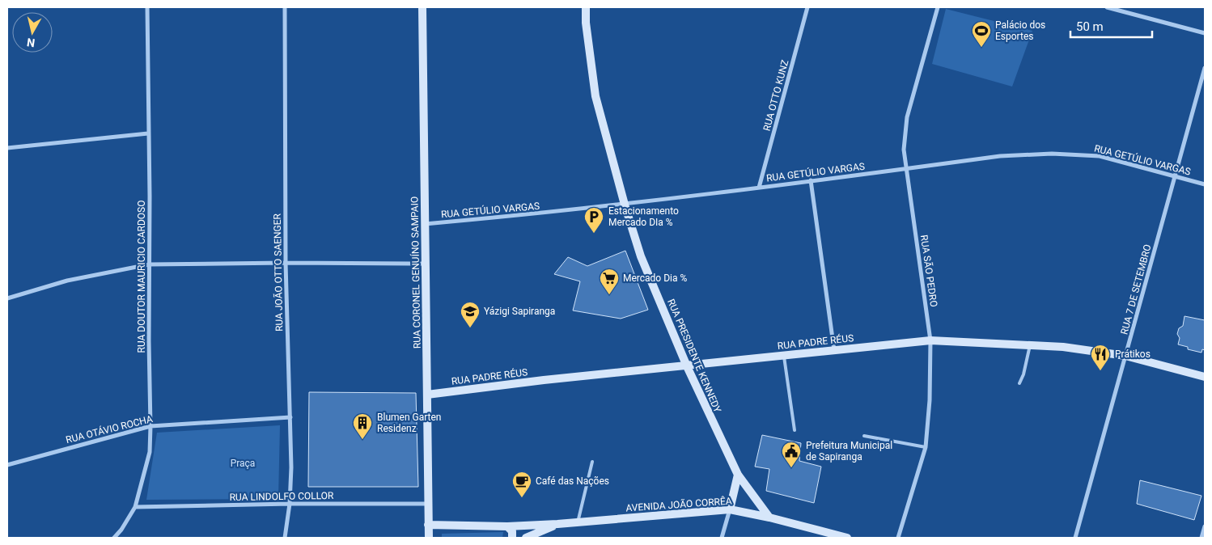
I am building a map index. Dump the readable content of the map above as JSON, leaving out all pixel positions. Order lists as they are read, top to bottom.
{
  "streets": {
    "main road": [
      "RUA CORONEL GENUÍNO SAMPAIO",
      "RUA PADRE RÉUS",
      "RUA PRESIDENTE KENNEDY",
      "AVENIDA JOÃO CORRÊA"
    ],
    "street": [
      "RUA OTTO KUNZ",
      "RUA GETÚLIO VARGAS",
      "RUA SÃO PEDRO",
      "RUA JOÃO OTTO SAENGER",
      "RUA DOUTOR MAURICIO CARDOSO",
      "RUA 7 DE SETEMBRO",
      "RUA OTÁVIO ROCHA",
      "RUA LINDOLFO COLLOR"
    ]
  },
  "crossings": [
    ["RUA OTTO KUNZ", "RUA GETÚLIO VARGAS"],
    ["RUA GETÚLIO VARGAS", "RUA SÃO PEDRO"],
    ["RUA GETÚLIO VARGAS", "RUA CORONEL GENUÍNO SAMPAIO"],
    ["RUA GETÚLIO VARGAS", "RUA 7 DE SETEMBRO"],
    ["RUA GETÚLIO VARGAS", "RUA PRESIDENTE KENNEDY"],
    ["RUA SÃO PEDRO", "RUA PADRE RÉUS"],
    ["RUA JOÃO OTTO SAENGER", "RUA OTÁVIO ROCHA"],
    ["RUA JOÃO OTTO SAENGER", "RUA LINDOLFO COLLOR"],
    ["RUA CORONEL GENUÍNO SAMPAIO", "RUA PADRE RÉUS"],
    ["RUA CORONEL GENUÍNO SAMPAIO", "RUA LINDOLFO COLLOR"],
    ["RUA CORONEL GENUÍNO SAMPAIO", "AVENIDA JOÃO CORRÊA"],
    ["RUA DOUTOR MAURICIO CARDOSO", "RUA OTÁVIO ROCHA"],
    ["RUA DOUTOR MAURICIO CARDOSO", "RUA LINDOLFO COLLOR"],
    ["RUA 7 DE SETEMBRO", "RUA PADRE RÉUS"],
    ["RUA PADRE RÉUS", "RUA PRESIDENTE KENNEDY"],
    ["RUA PRESIDENTE KENNEDY", "AVENIDA JOÃO CORRÊA"]
  ],
  "parks": ["Praça"],
  "places": {
    "sports": ["Palácio dos Esportes"],
    "parking": ["Estacionamento Mercado DIa %"],
    "supermarket": ["Mercado Dia %"],
    "school or university": ["Yázigi Sapiranga"],
    "restaurant": ["Prátikos"],
    "building": ["Blumen Garten Residenz"],
    "public building": ["Prefeitura Municipal de Sapiranga"],
    "cafe": ["Café das Nações"]
  },
  "scale_bar": "50 m",
  "north": "bottom"
}
